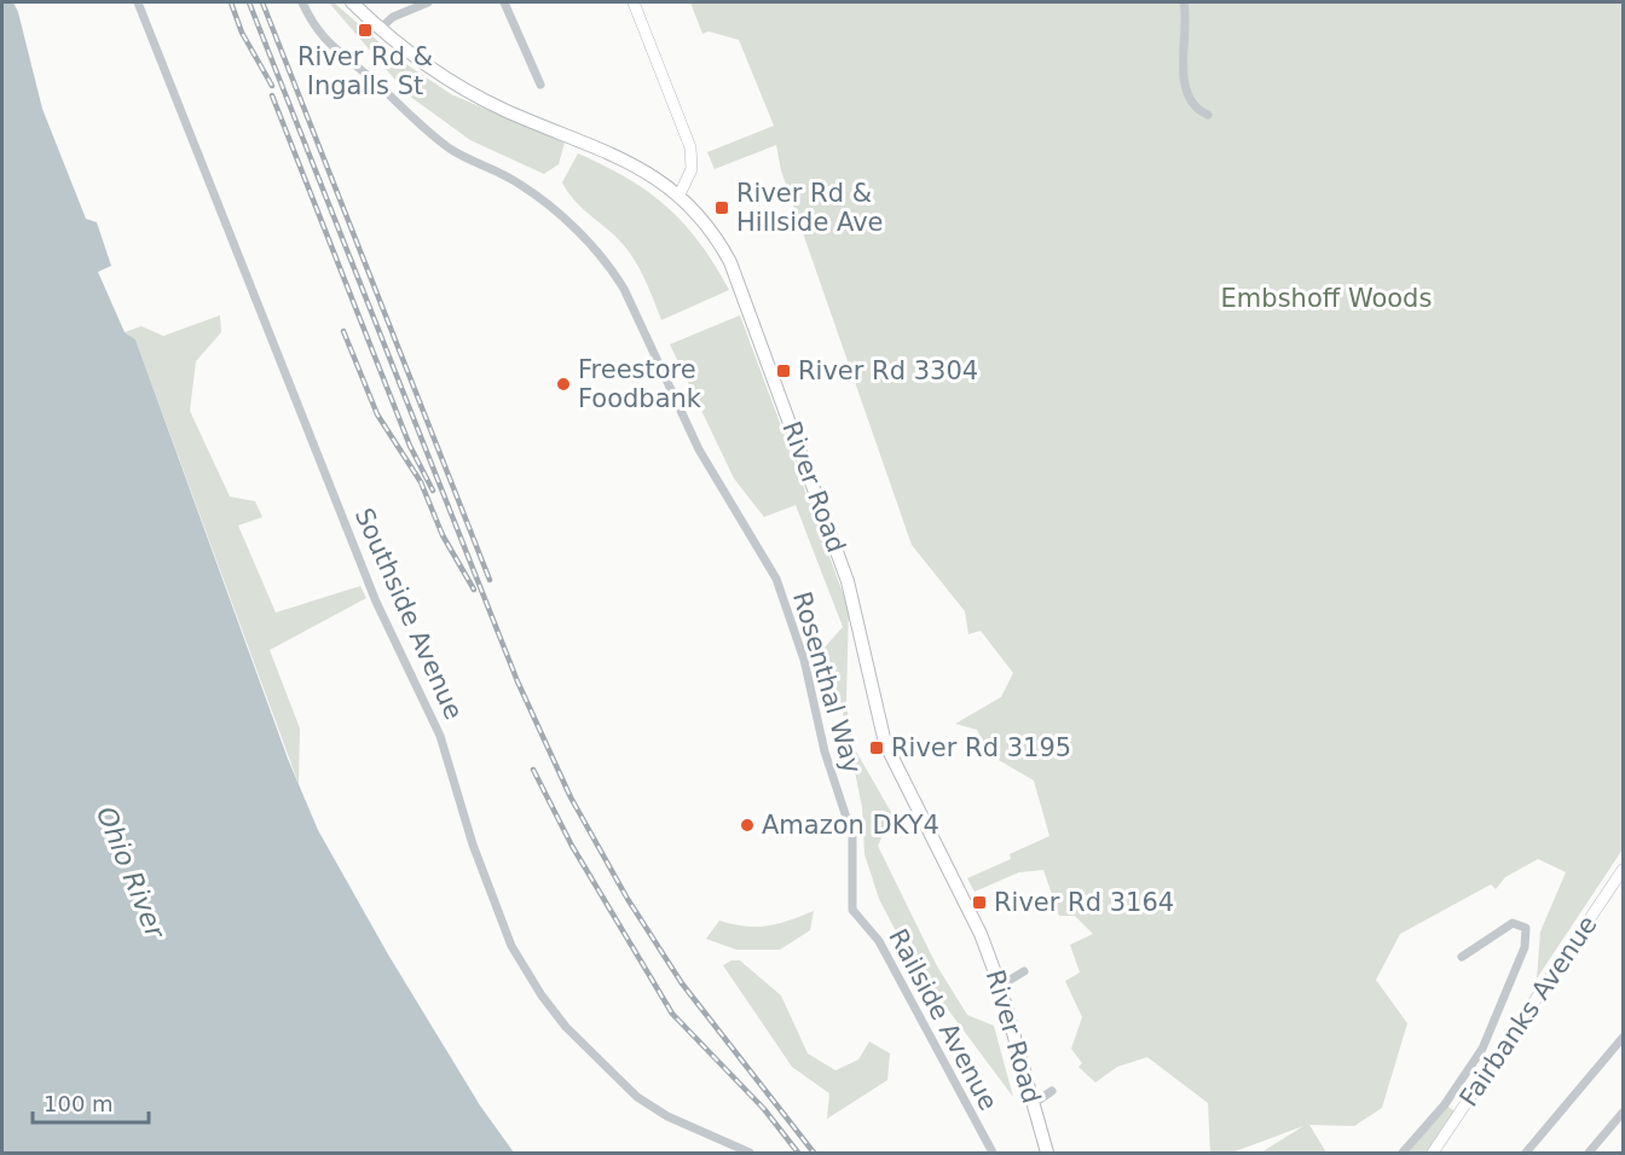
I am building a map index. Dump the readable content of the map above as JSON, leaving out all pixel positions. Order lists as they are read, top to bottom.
{
  "streets": {
    "main road": ["River Road"],
    "street": [
      "Southside Avenue",
      "Rosenthal Way",
      "Fairbanks Avenue",
      "Railside Avenue"
    ]
  },
  "crossings": [
    ["Rosenthal Way", "Railside Avenue"]
  ],
  "water": ["Ohio River"],
  "parks": ["Embshoff Woods"],
  "places": {
    "transit": [
      "River Rd & Ingalls St",
      "River Rd & Hillside Ave",
      "River Rd 3304",
      "River Rd 3195",
      "River Rd 3164"
    ],
    "other": ["Freestore Foodbank", "Amazon DKY4"]
  },
  "scale_bar": "100 m"
}
